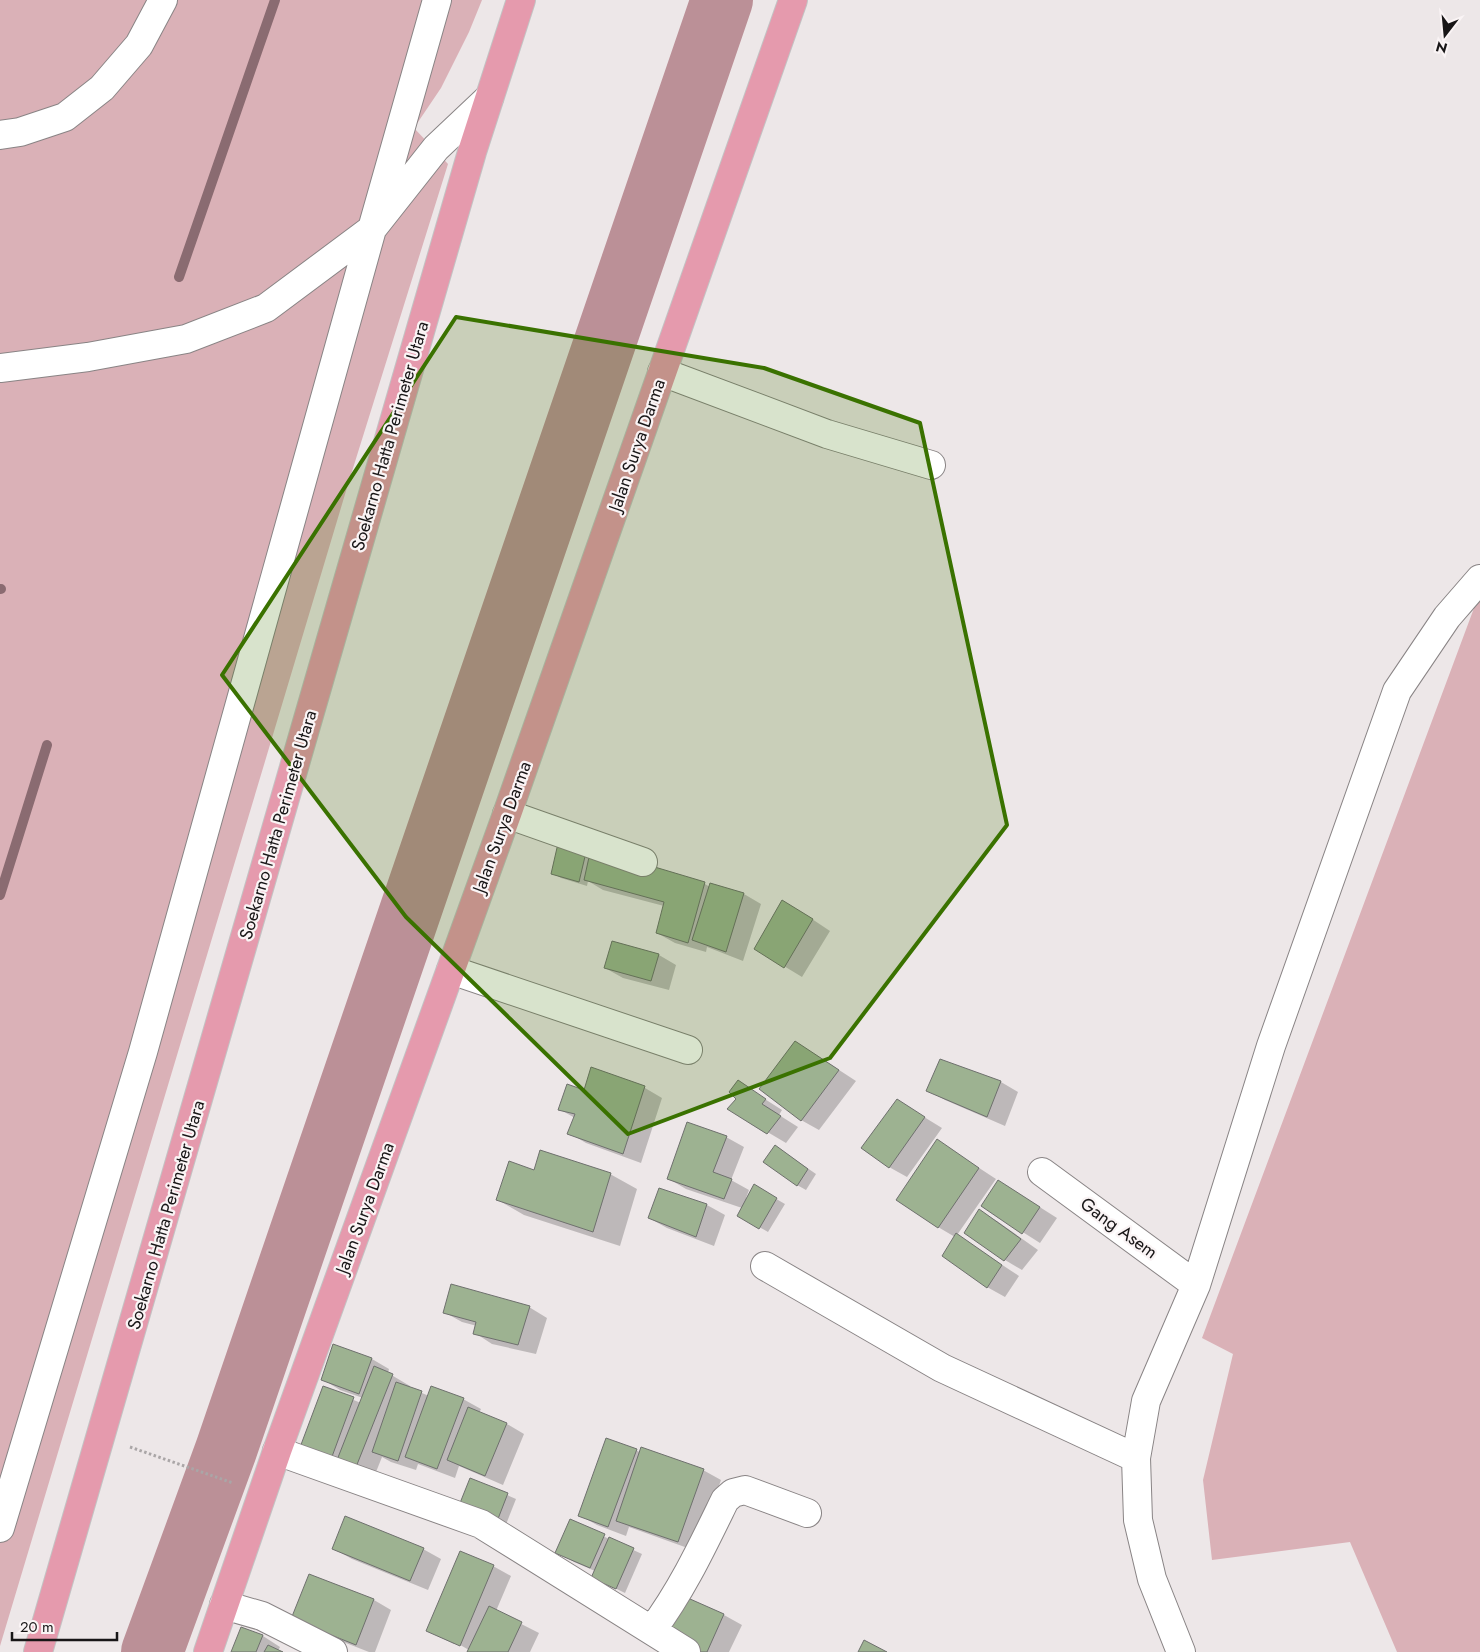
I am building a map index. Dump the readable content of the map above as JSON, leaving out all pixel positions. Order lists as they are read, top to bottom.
{
  "streets": {
    "main road": ["Soekarno Hatta Perimeter Utara", "Jalan Surya Darma"],
    "street": ["Gang Asem"]
  },
  "scale_bar": "20 m",
  "north": "bottom"
}
